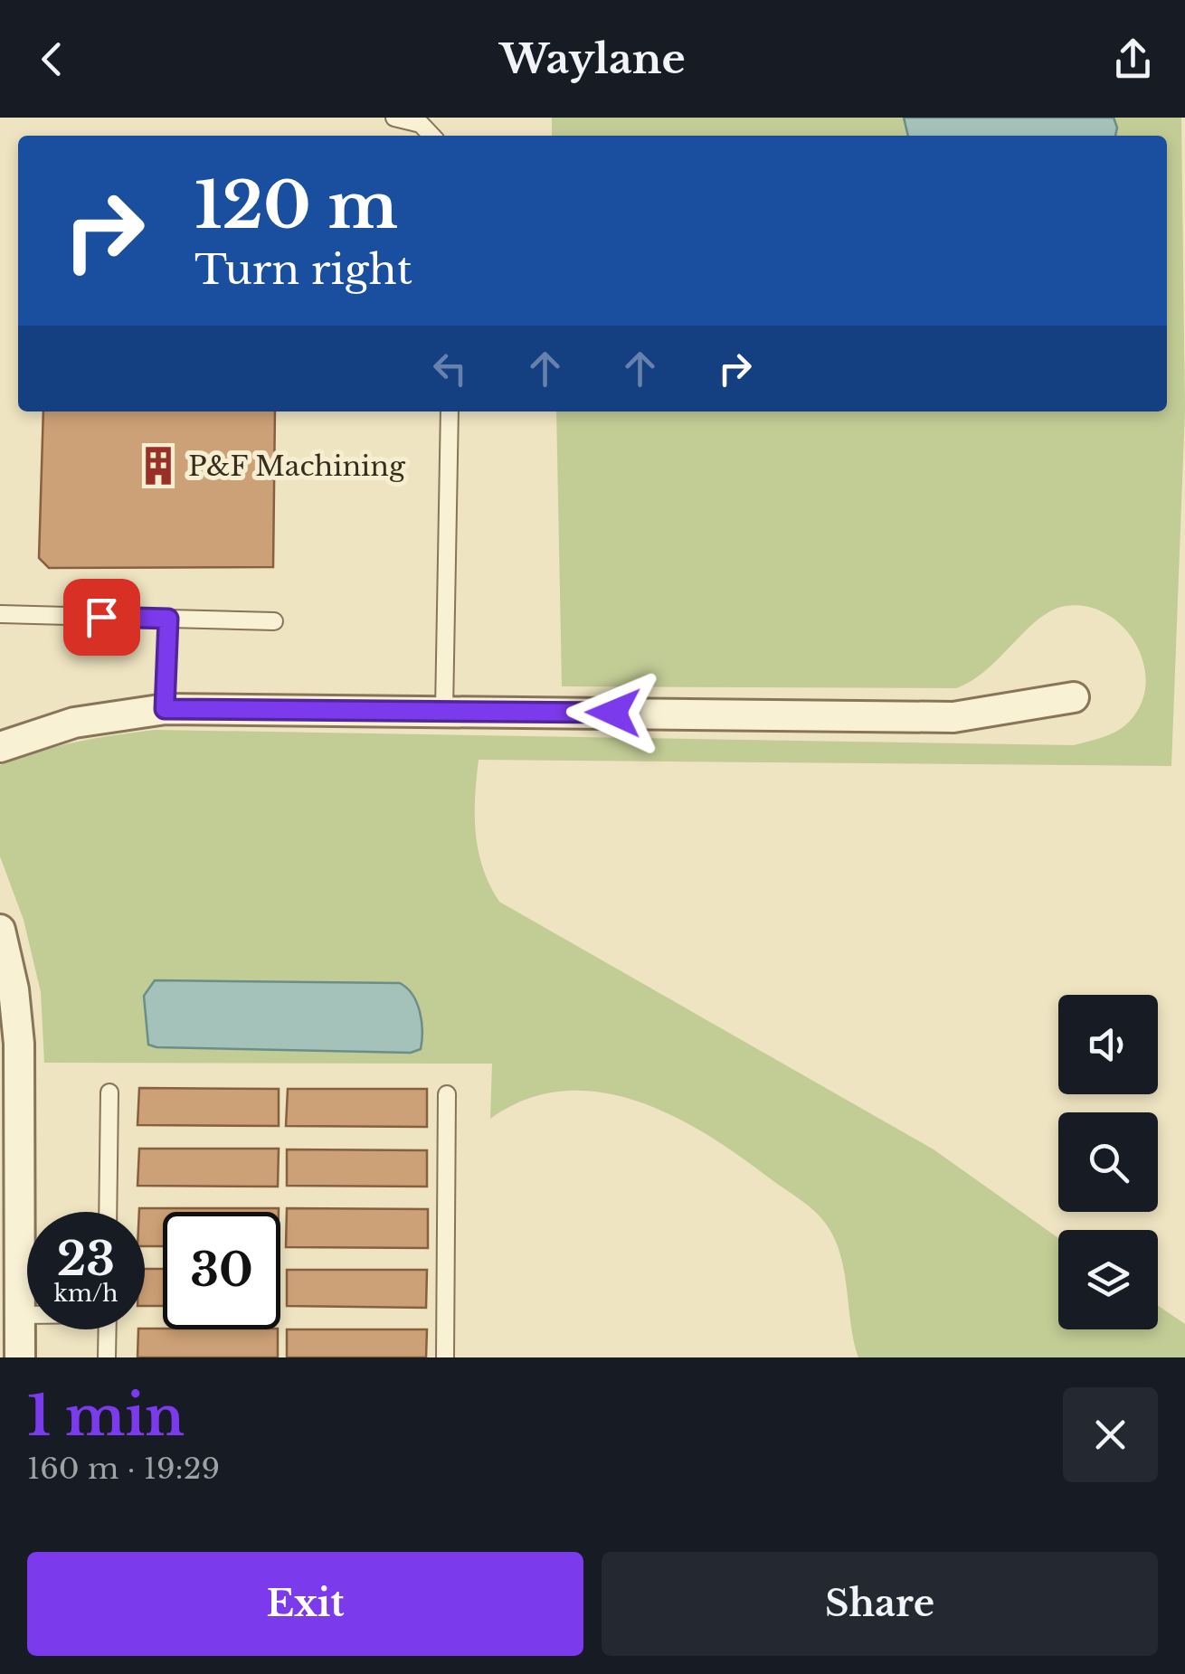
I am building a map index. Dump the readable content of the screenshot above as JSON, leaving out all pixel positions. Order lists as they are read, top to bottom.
{
  "places": {
    "building": ["P&F Machining"]
  },
  "page": {
    "header": "Waylane",
    "turn": ["120 m", "Turn right"],
    "speed": "23 km/h",
    "limit": "30",
    "heading": ["1 min", "160 m · 19:29"],
    "buttons": ["Exit", "Share"]
  }
}
